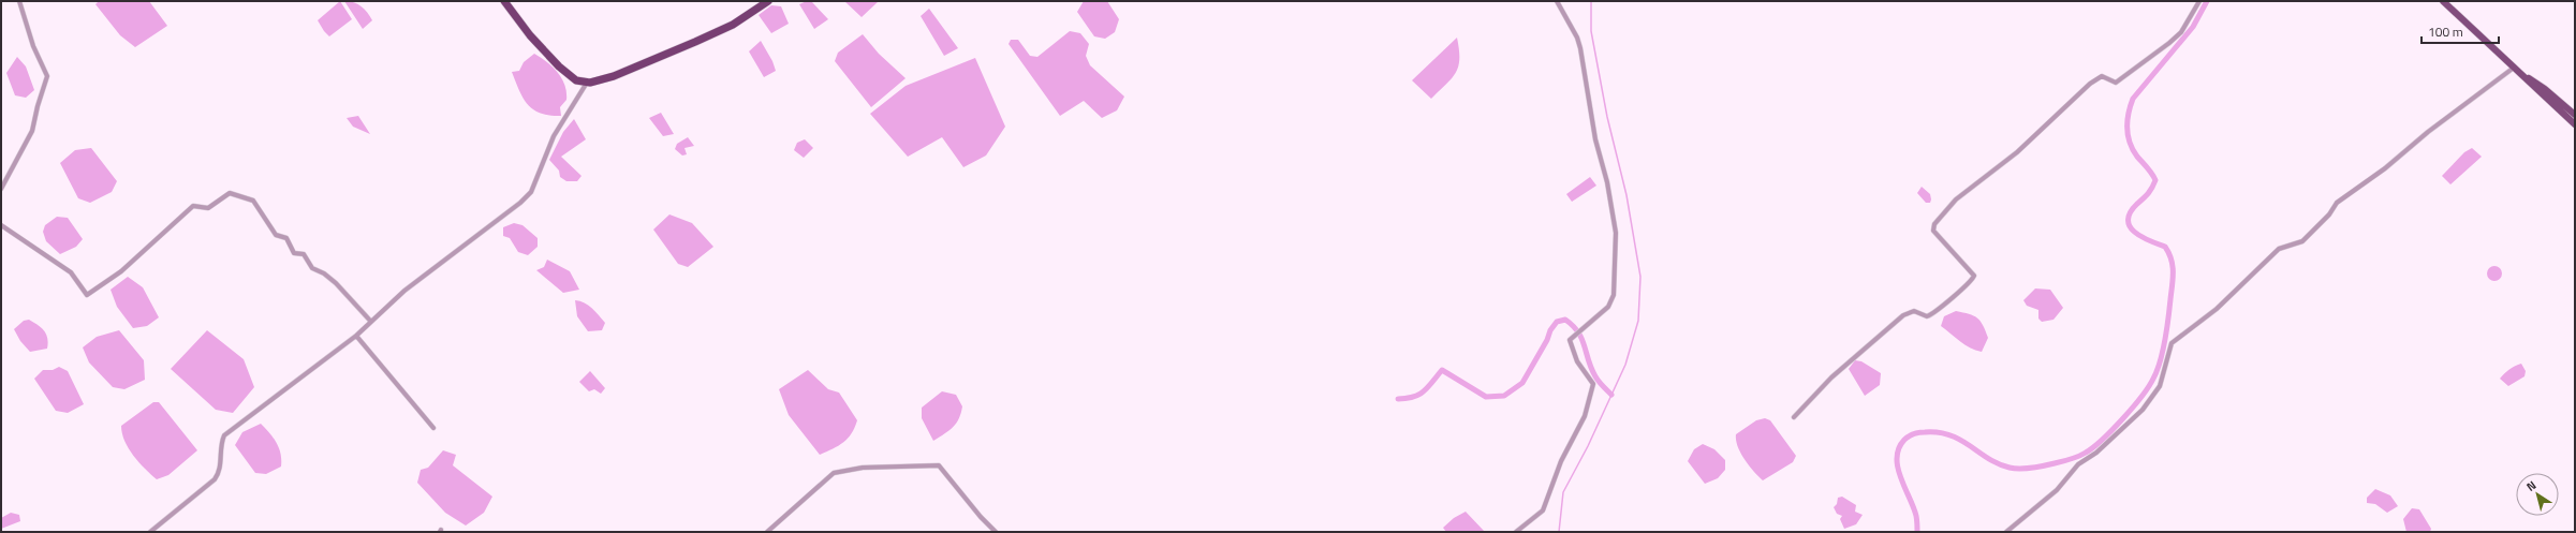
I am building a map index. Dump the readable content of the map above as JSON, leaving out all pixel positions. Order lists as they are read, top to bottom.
{
  "scale_bar": "100 m",
  "north": "top left"
}
